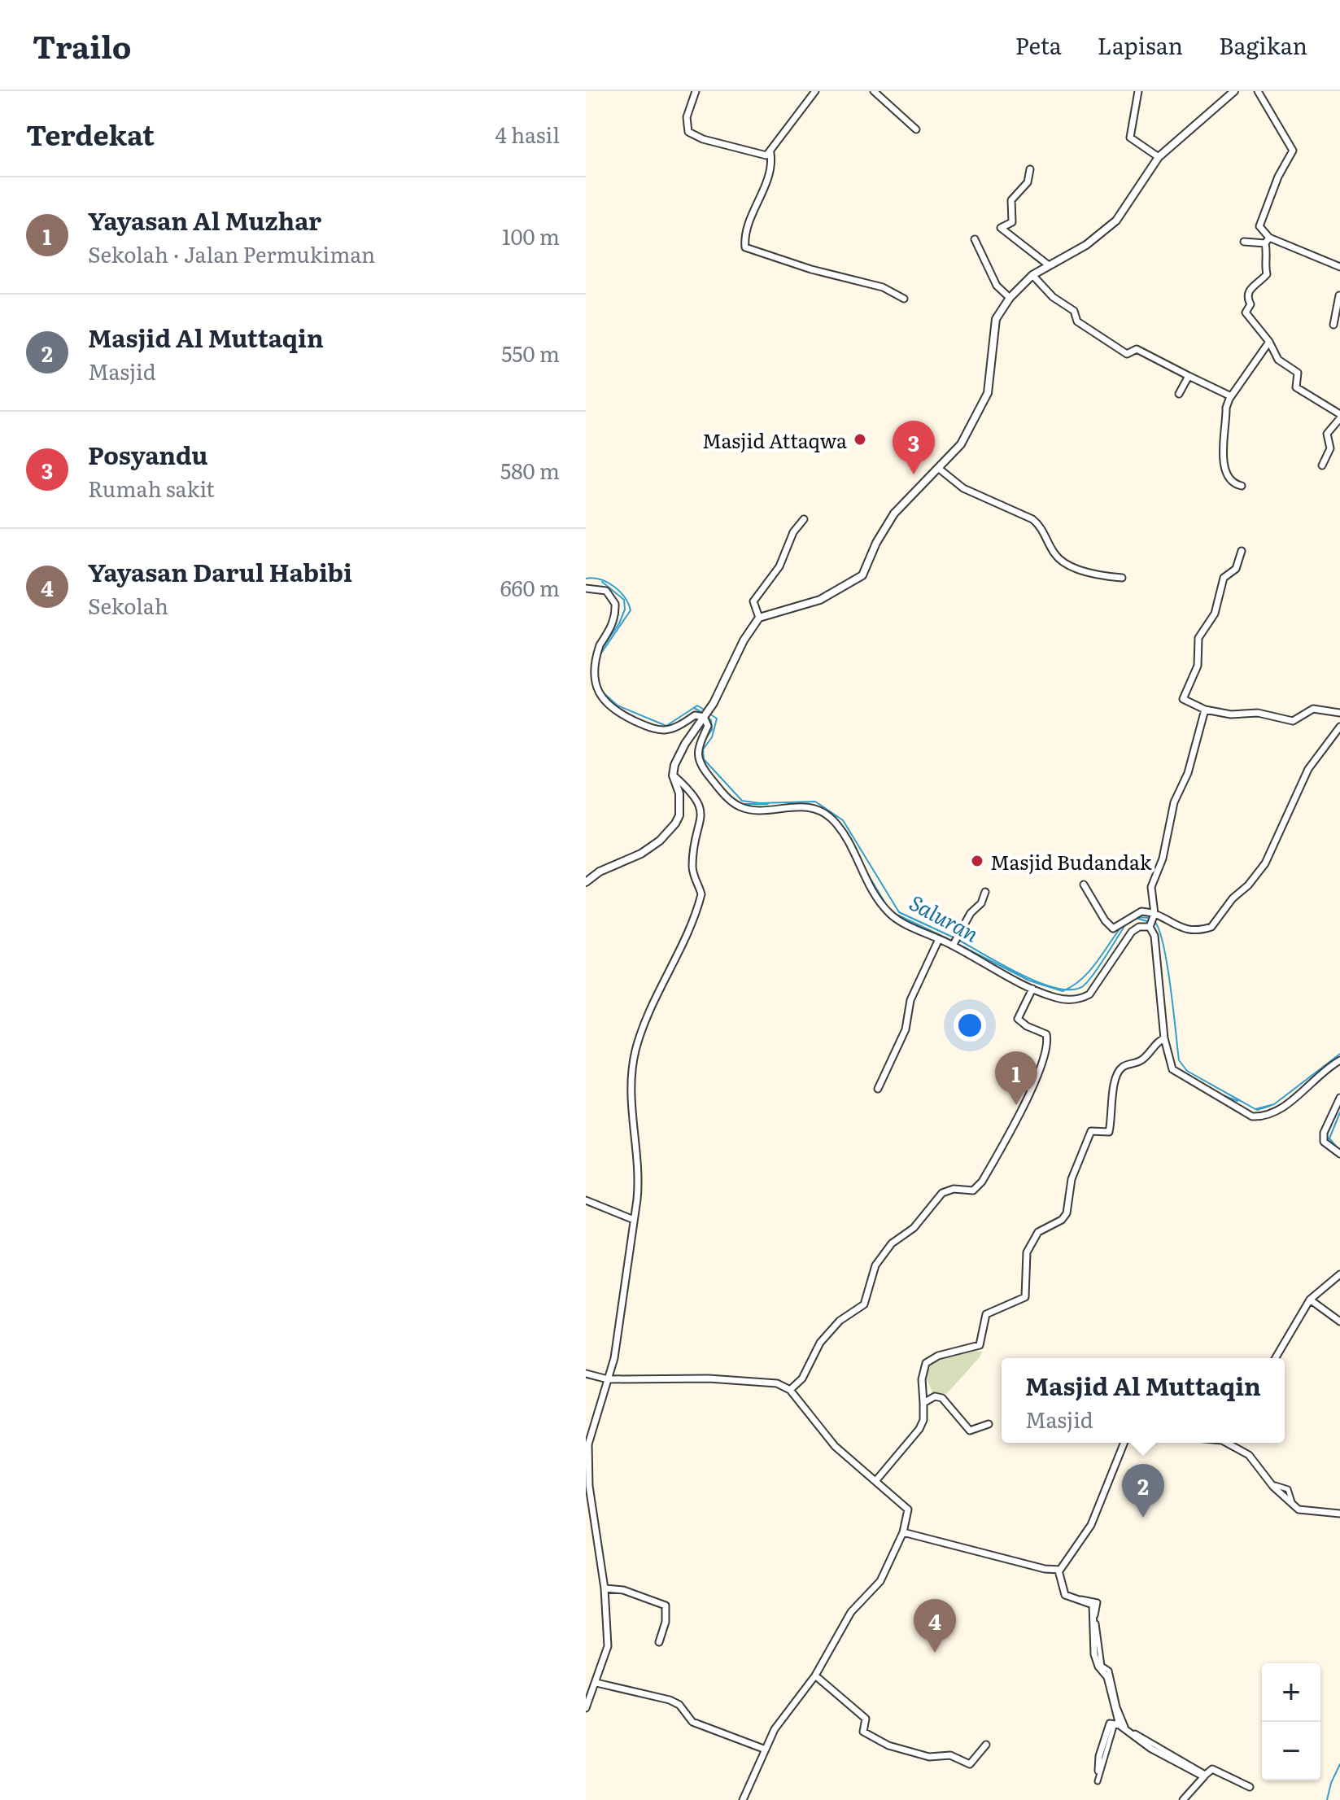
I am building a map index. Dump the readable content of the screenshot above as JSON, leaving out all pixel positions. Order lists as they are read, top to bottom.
{
  "water": ["Saluran"],
  "places": ["Masjid Attaqwa", "Masjid Budandak"],
  "page": {
    "header": "Trailo",
    "nav": ["Peta", "Lapisan", "Bagikan"],
    "heading": ["Terdekat", "4 hasil"],
    "list": [
      {
        "mark": "1",
        "name": "Yayasan Al Muzhar",
        "note": "Sekolah · Jalan Permukiman",
        "value": "100 m"
      },
      {
        "mark": "2",
        "name": "Masjid Al Muttaqin",
        "note": "Masjid",
        "value": "550 m"
      },
      {
        "mark": "3",
        "name": "Posyandu",
        "note": "Rumah sakit",
        "value": "580 m"
      },
      {
        "mark": "4",
        "name": "Yayasan Darul Habibi",
        "note": "Sekolah",
        "value": "660 m"
      }
    ],
    "pins": [
      "3",
      "1",
      "2",
      "4"
    ],
    "popup": ["Masjid Al Muttaqin", "Masjid"],
    "map_buttons": ["+", "−"]
  }
}
